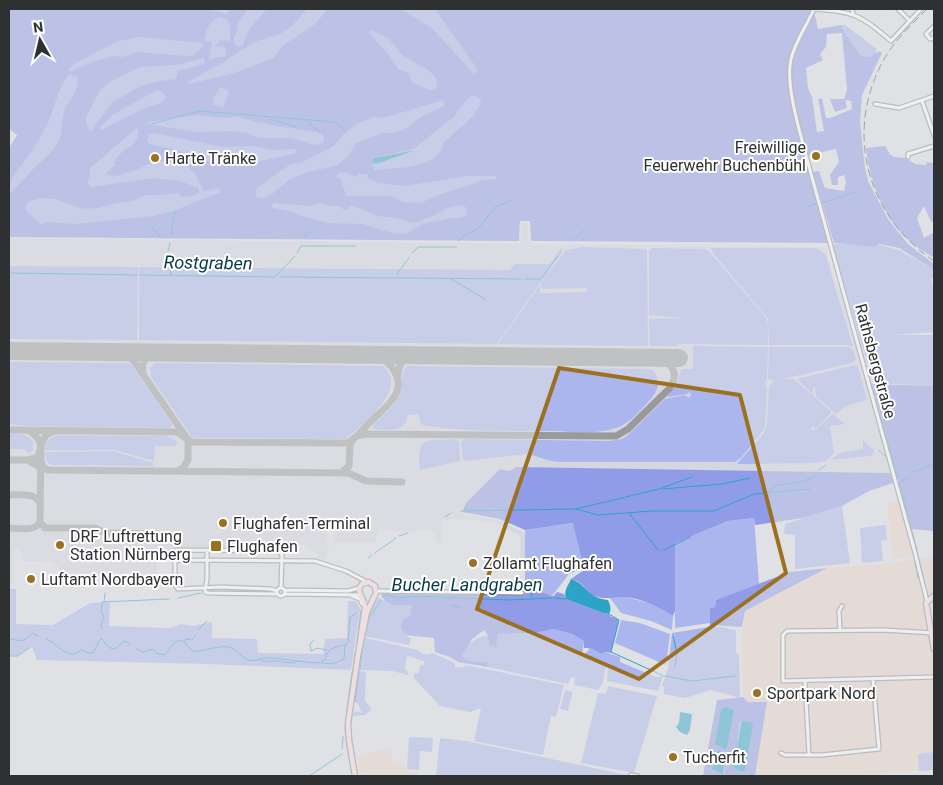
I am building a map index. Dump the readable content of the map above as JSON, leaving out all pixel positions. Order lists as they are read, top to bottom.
{
  "streets": {
    "main road": ["Rathsbergstraße"]
  },
  "water": ["Rostgraben", "Bucher Landgraben"],
  "places": {
    "other": [
      "Freiwillige Feuerwehr Buchenbühl",
      "Harte Tränke",
      "Flughafen-Terminal",
      "DRF Luftrettung Station Nürnberg",
      "Zollamt Flughafen",
      "Luftamt Nordbayern",
      "Sportpark Nord",
      "Tucherfit"
    ],
    "transit": ["Flughafen"]
  },
  "north": "top"
}
